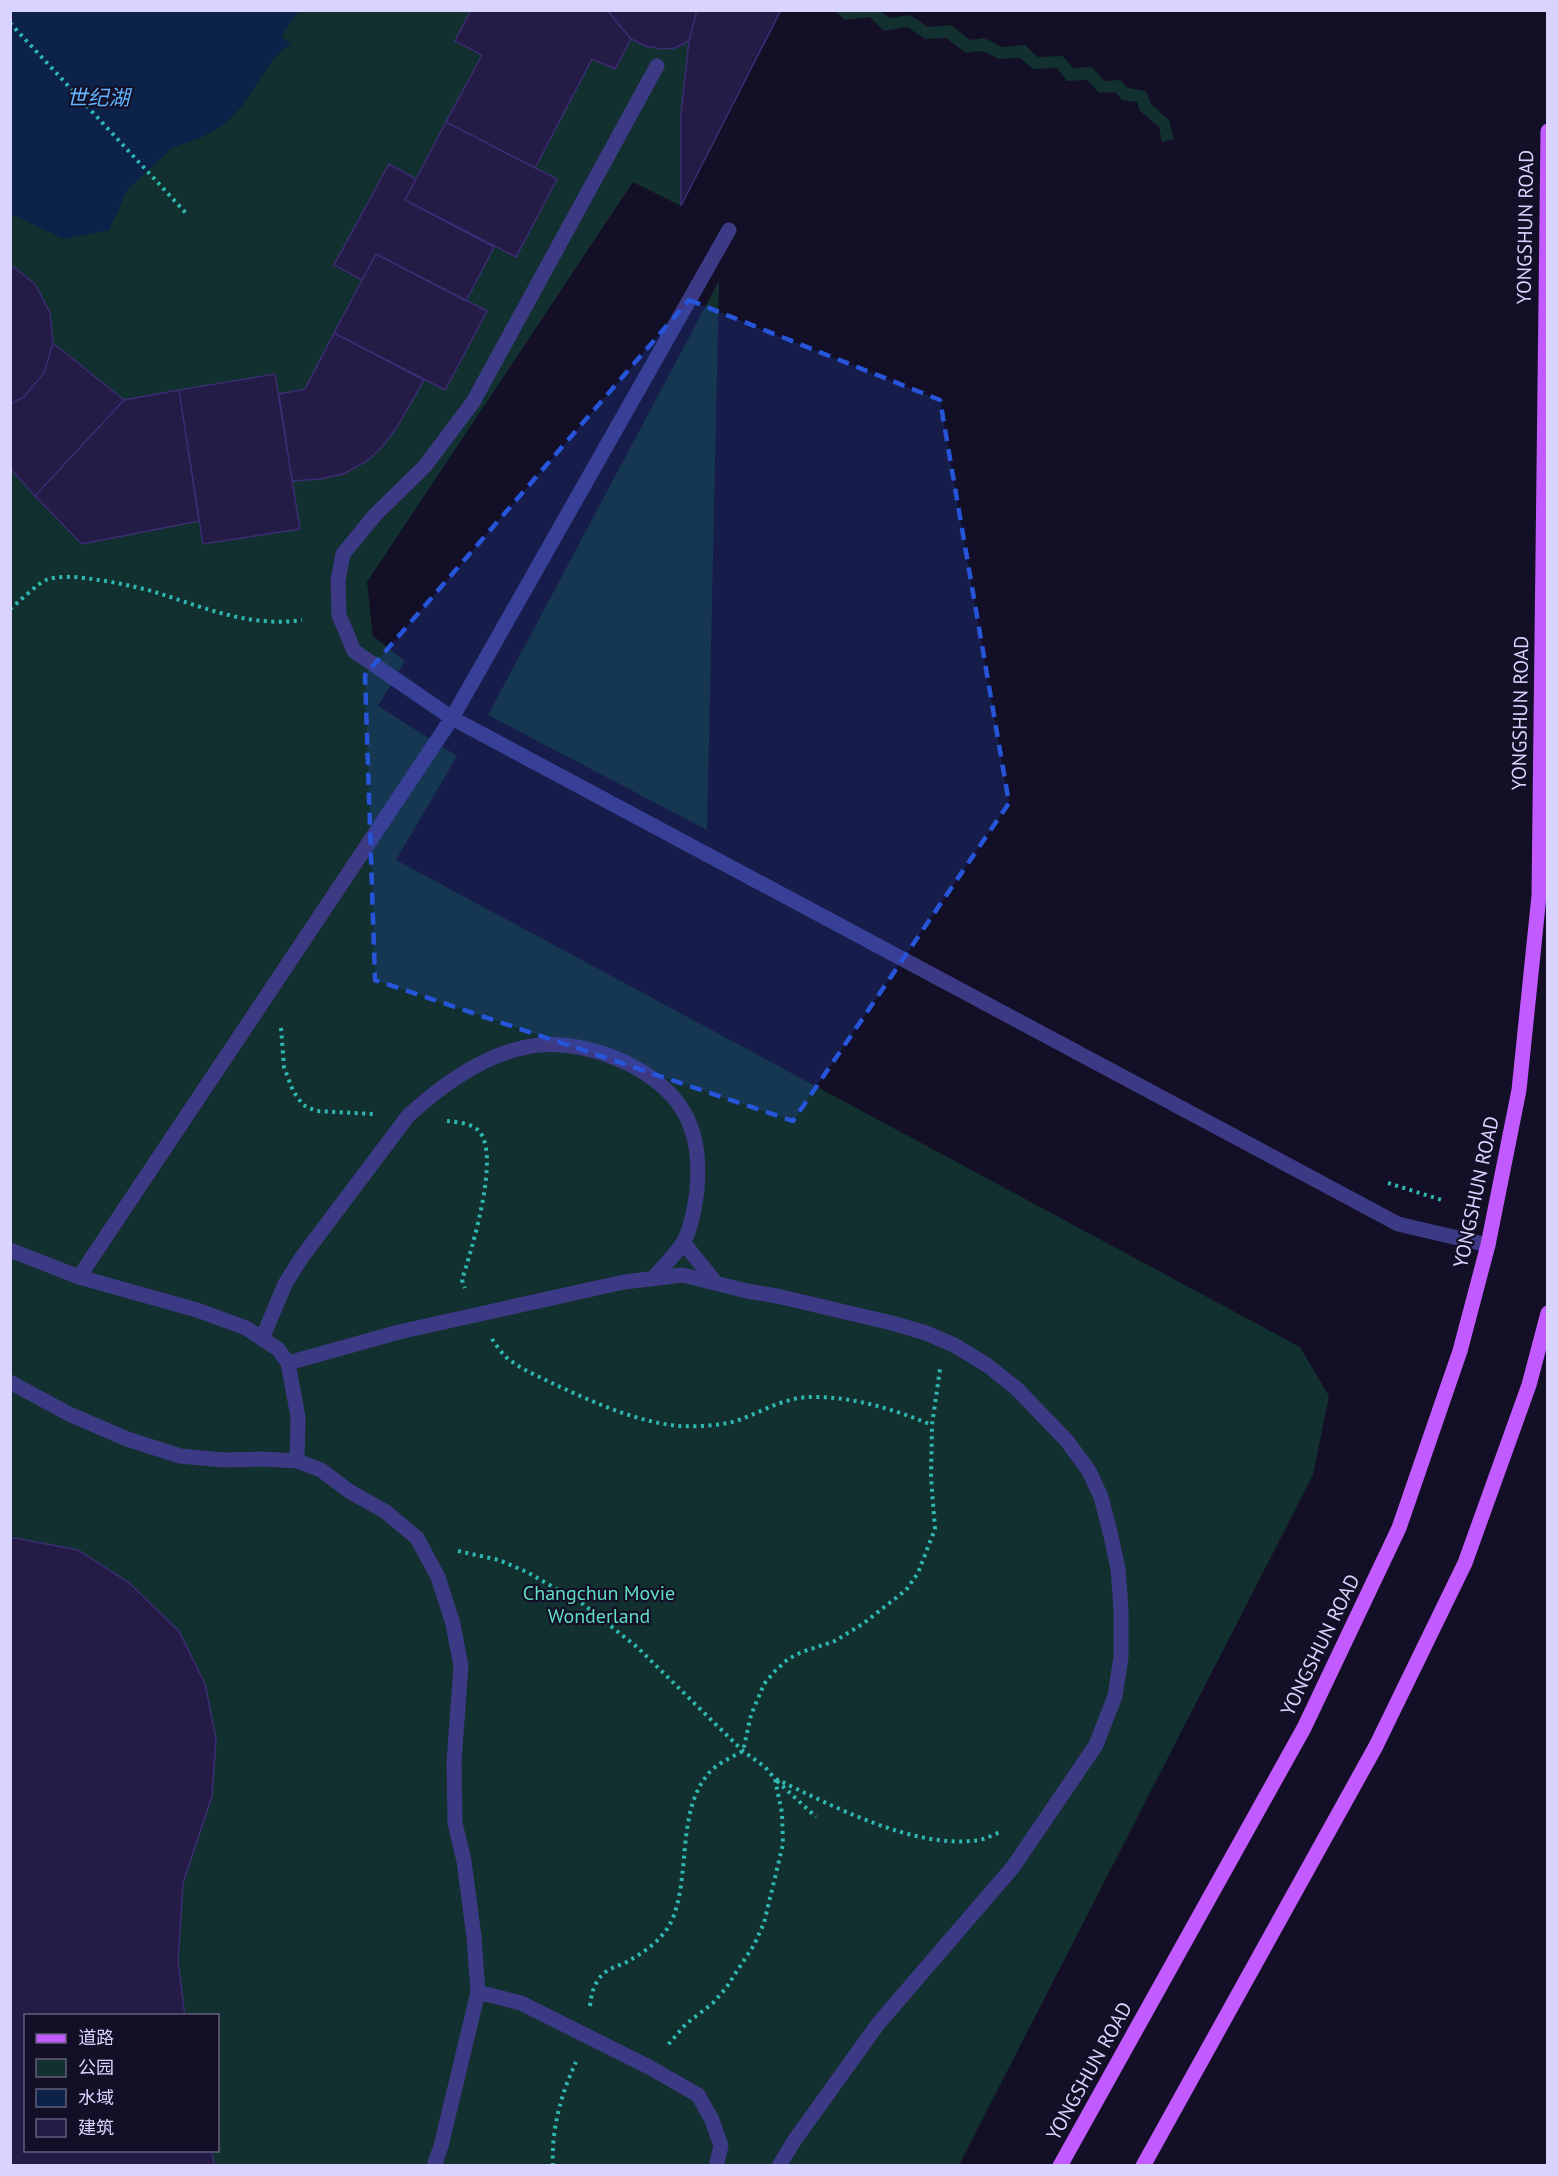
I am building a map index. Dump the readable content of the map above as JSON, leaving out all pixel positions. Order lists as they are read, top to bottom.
{
  "streets": {
    "main road": ["YONGSHUN ROAD"]
  },
  "water": ["世纪湖"],
  "parks": ["Changchun Movie Wonderland"],
  "legend": [
    "道路",
    "公园",
    "水域",
    "建筑"
  ]
}
